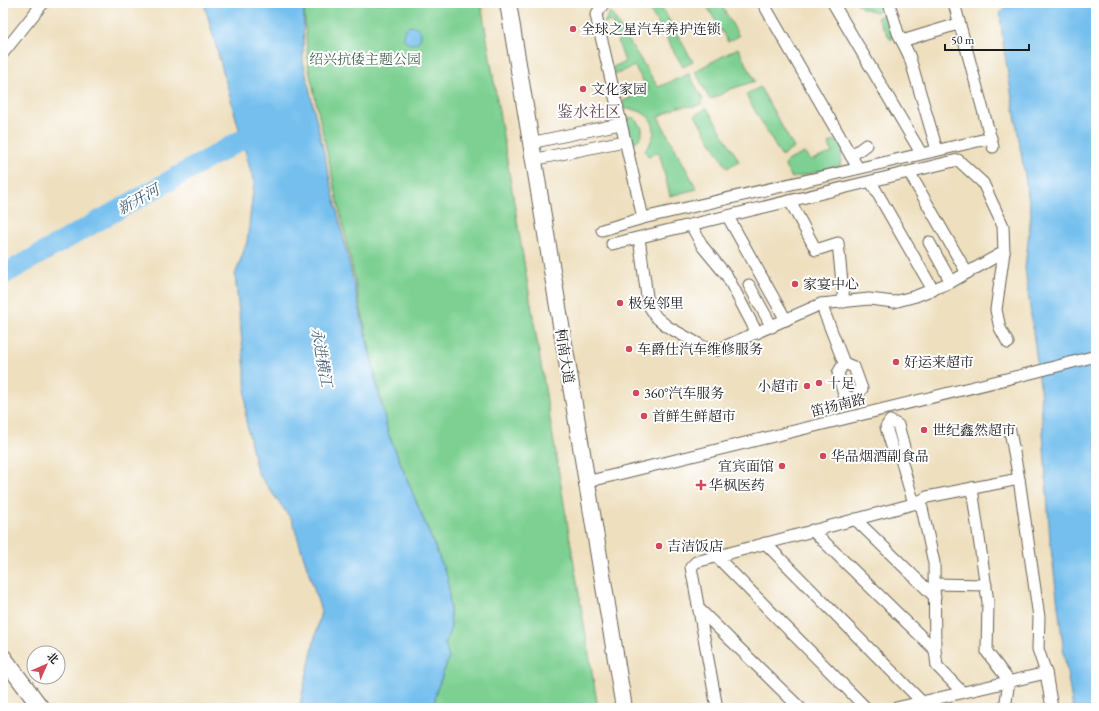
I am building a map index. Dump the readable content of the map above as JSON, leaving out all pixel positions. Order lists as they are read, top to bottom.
{
  "streets": {
    "main road": ["柯南大道"],
    "street": ["笛扬南路"]
  },
  "crossings": [
    ["柯南大道", "笛扬南路"]
  ],
  "districts": ["鉴水社区"],
  "water": ["新开河", "永进横江"],
  "parks": ["绍兴抗倭主题公园"],
  "places": {
    "other": [
      "全球之星汽车养护连锁",
      "文化家园",
      "家宴中心",
      "极兔邻里",
      "车爵仕汽车维修服务",
      "好运来超市",
      "十足",
      "小超市",
      "360°汽车服务",
      "首鲜生鲜超市",
      "世纪鑫然超市",
      "华品烟酒副食品",
      "宜宾面馆",
      "吉洁饭店"
    ],
    "health": ["华枫医药"]
  },
  "scale_bar": "50 m",
  "north": "top right"
}
